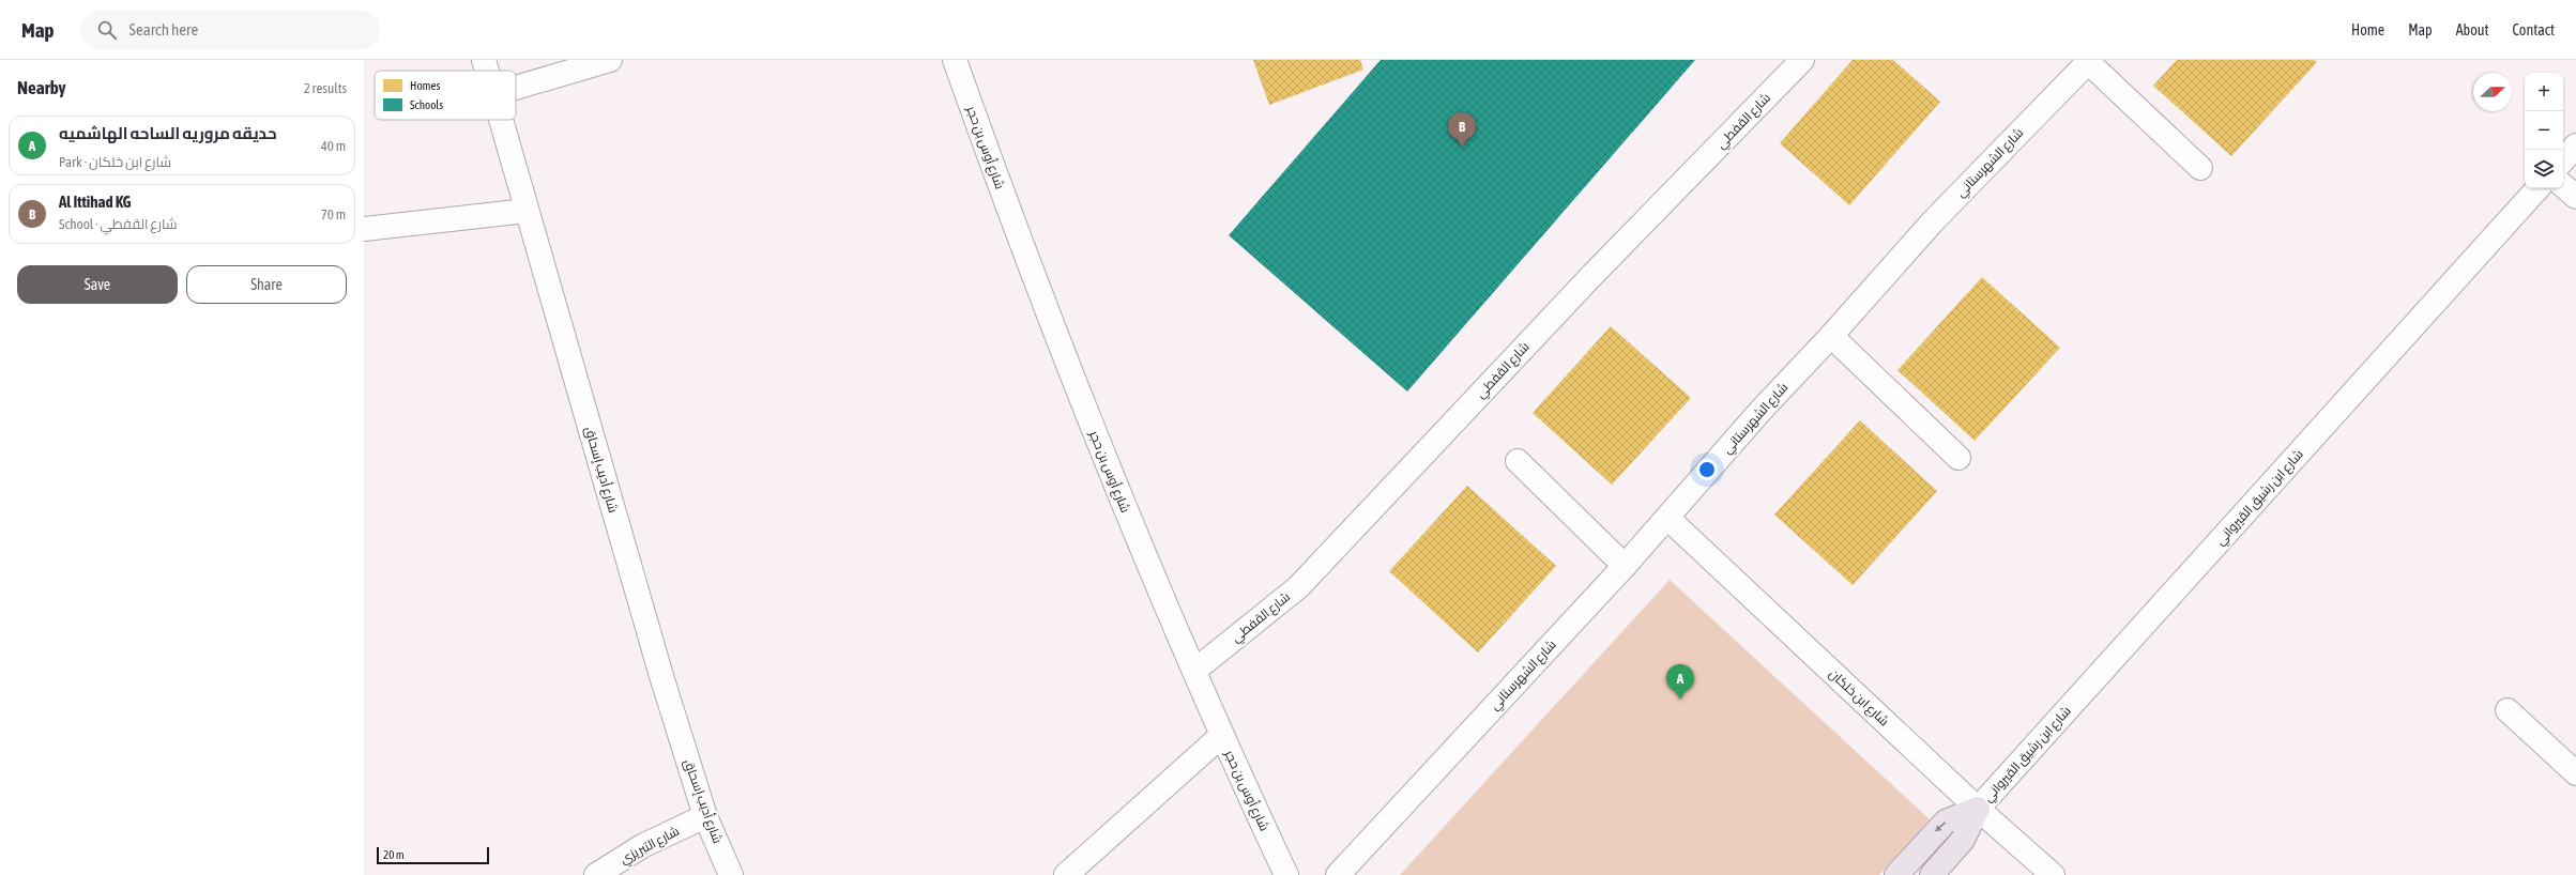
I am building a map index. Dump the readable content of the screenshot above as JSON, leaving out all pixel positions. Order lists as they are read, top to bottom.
{
  "streets": {
    "main road": ["شارع ابن رشيق القيرواني"],
    "street": [
      "شارع القفطي",
      "شارع أوس بن حجر",
      "شارع الشهرستاني",
      "شارع أديب إسحاق",
      "شارع ابن خلكان",
      "شارع التبريزي"
    ]
  },
  "crossings": [
    ["شارع القفطي", "شارع أوس بن حجر"],
    ["شارع الشهرستاني", "شارع ابن خلكان"],
    ["شارع أديب إسحاق", "شارع التبريزي"],
    ["شارع ابن رشيق القيرواني", "شارع ابن خلكان"]
  ],
  "legend": ["Homes", "Schools"],
  "scale_bar": "20 m",
  "north": "right",
  "page": {
    "header": "Map",
    "search": "Search here",
    "nav": [
      "Home",
      "Map",
      "About",
      "Contact"
    ],
    "heading": ["Nearby", "2 results"],
    "map_buttons": ["+", "−"],
    "pins": ["B", "A"],
    "list": [
      {
        "mark": "A",
        "name": "حديقه مروريه الساحه الهاشميه",
        "note": "Park · شارع ابن خلكان",
        "value": "40 m"
      },
      {
        "mark": "B",
        "name": "Al Ittihad KG",
        "note": "School · شارع القفطي",
        "value": "70 m"
      }
    ],
    "buttons": ["Save", "Share"],
    "scale": "20 m"
  }
}
